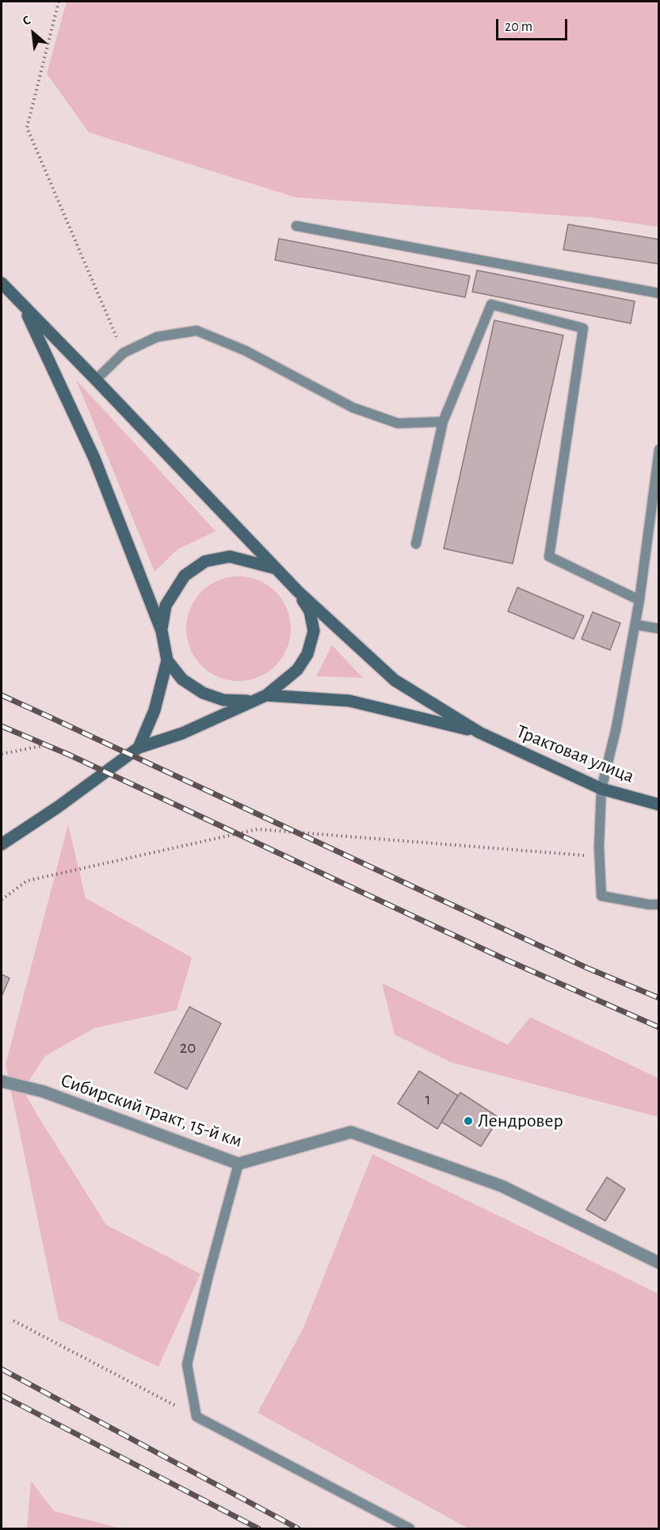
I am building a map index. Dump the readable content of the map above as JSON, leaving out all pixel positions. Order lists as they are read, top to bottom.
{
  "streets": {
    "main road": ["Трактовая улица"],
    "street": ["Сибирский тракт, 15-й км"]
  },
  "places": ["Лендровер"],
  "house_numbers": ["20", "1"],
  "scale_bar": "20 m",
  "north": "top left"
}
